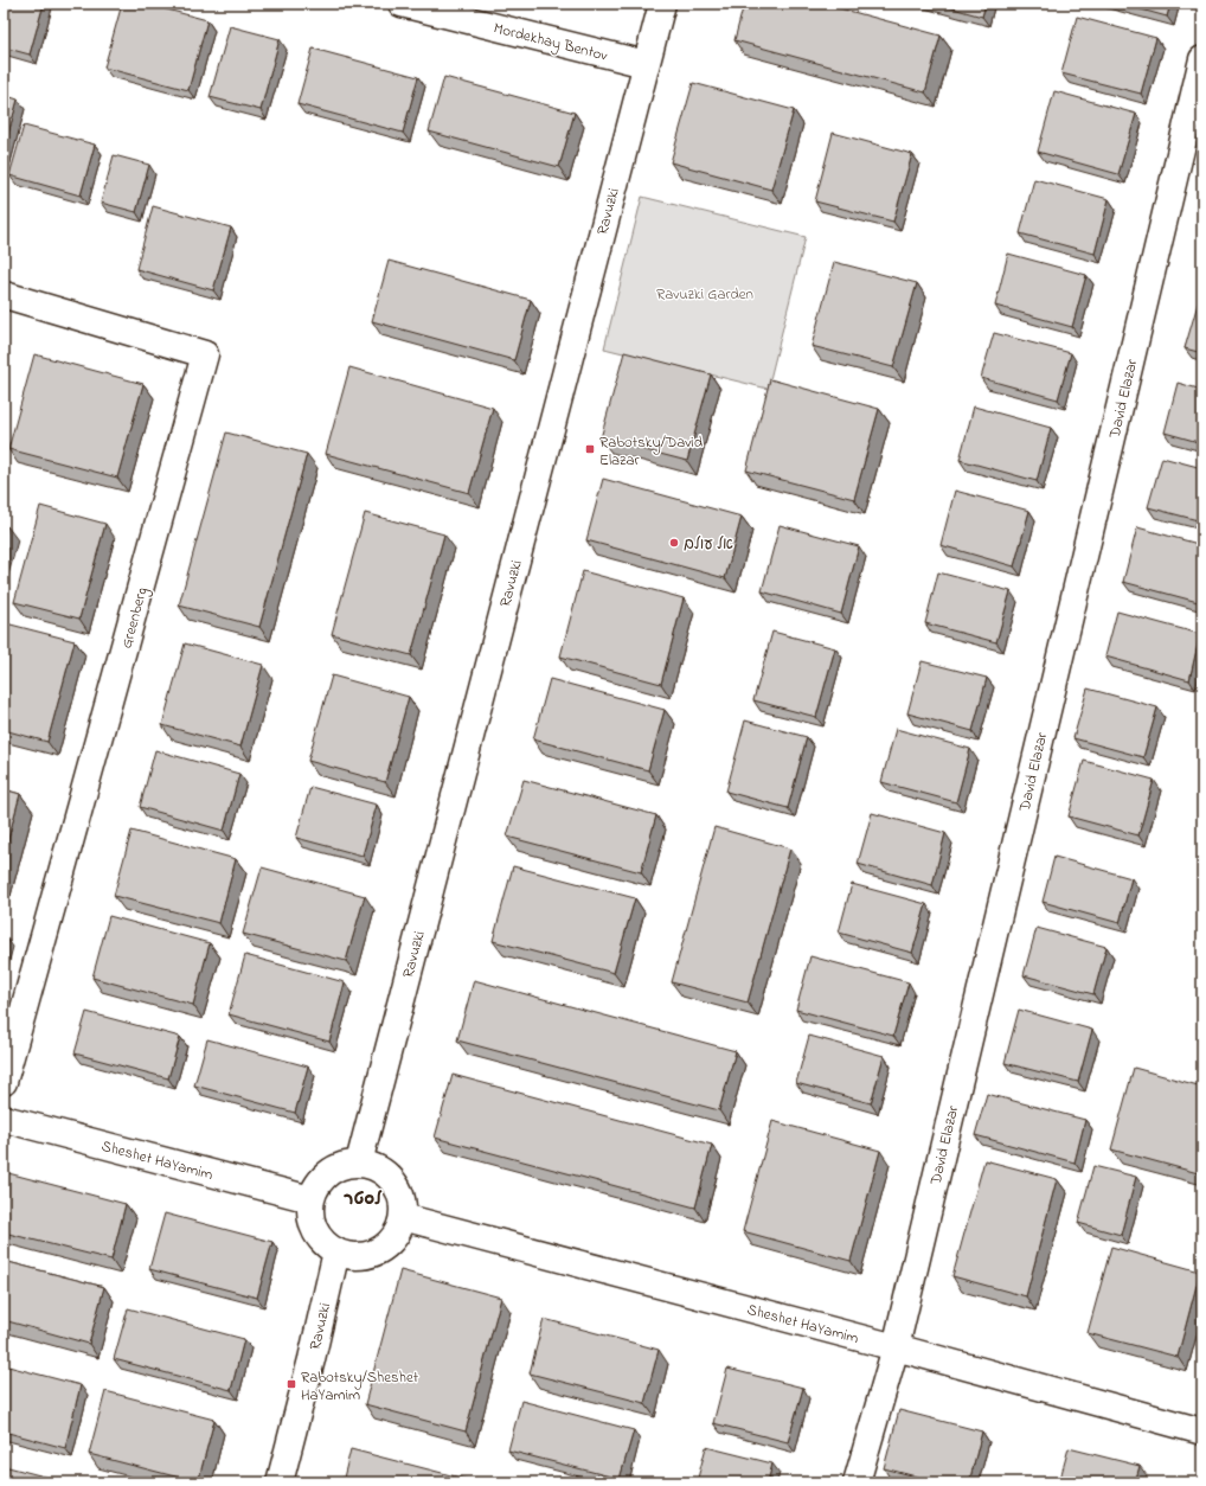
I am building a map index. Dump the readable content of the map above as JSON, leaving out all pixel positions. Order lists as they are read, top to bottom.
{
  "streets": {
    "street": [
      "Mordekhay Bentov",
      "Ravuzki",
      "David Elazar",
      "Greenberg",
      "Sheshet HaYamim"
    ]
  },
  "crossings": [
    ["Mordekhay Bentov", "Ravuzki"],
    ["Ravuzki", "Sheshet HaYamim"],
    ["David Elazar", "Sheshet HaYamim"]
  ],
  "districts": ["לסטר"],
  "parks": ["Ravuzki Garden"],
  "places": {
    "transit": ["Rabotsky/David Elazar", "Rabotsky/Sheshet HaYamim"],
    "other": ["אל עולם"]
  }
}
